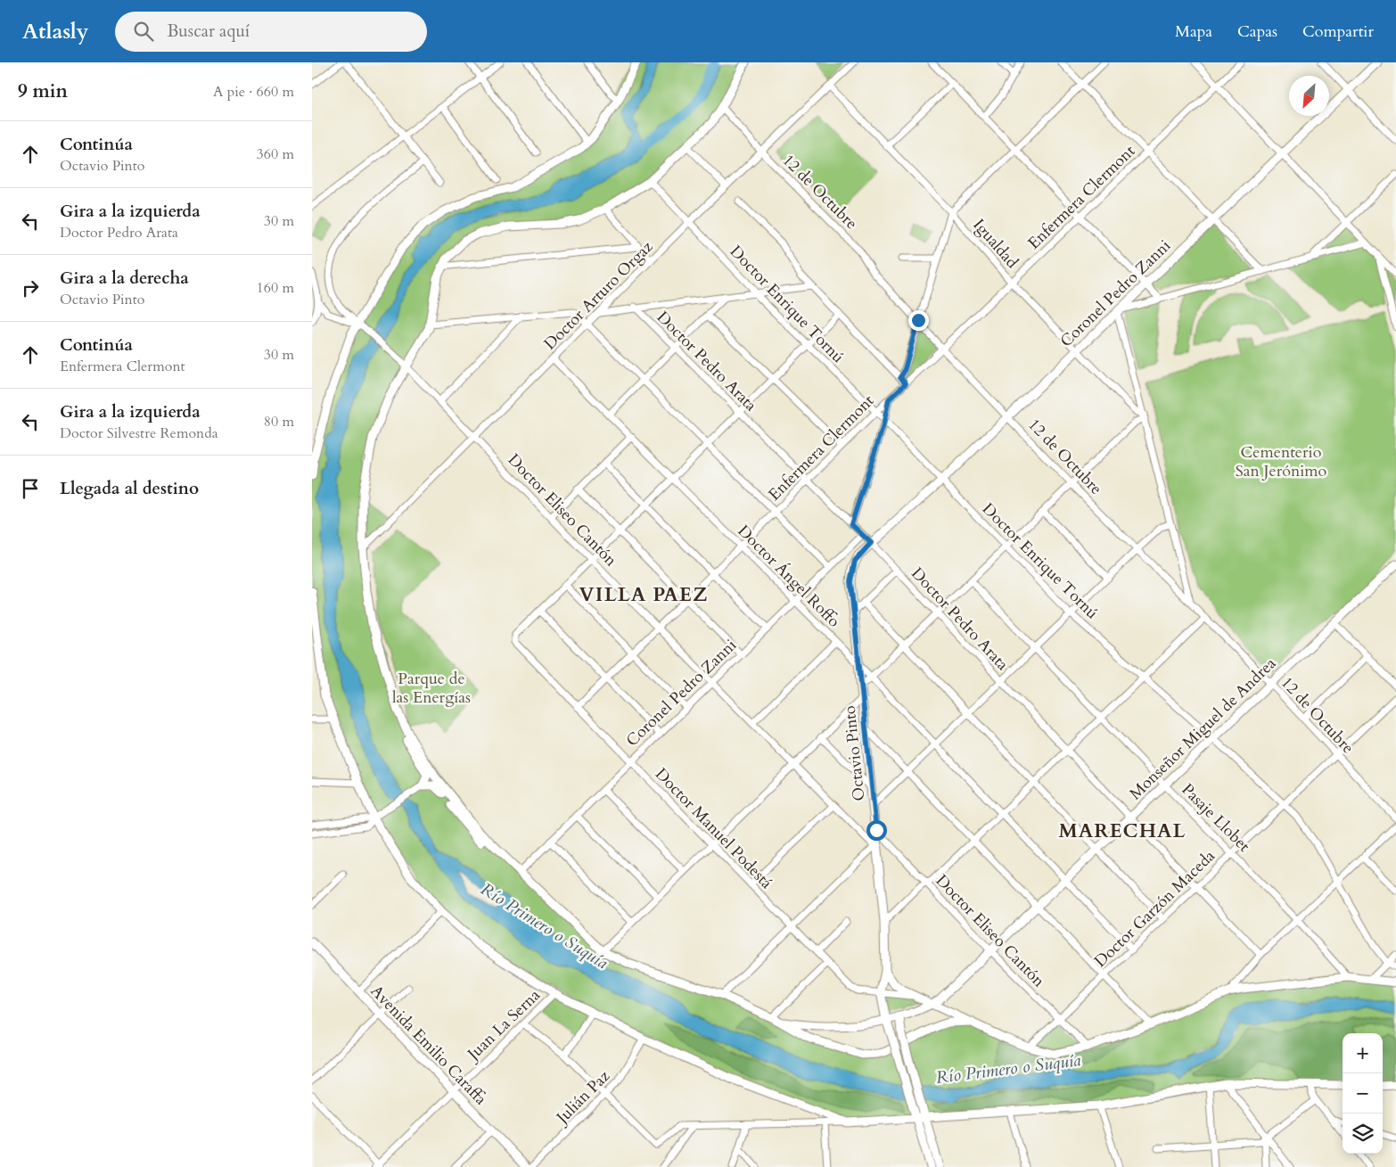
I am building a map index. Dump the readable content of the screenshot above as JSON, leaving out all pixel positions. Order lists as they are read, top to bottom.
{
  "streets": {
    "main road": [
      "Coronel Pedro Zanni",
      "Monseñor Miguel de Andrea",
      "Octavio Pinto",
      "Avenida Emilio Caraffa"
    ],
    "street": [
      "12 de Octubre",
      "Enfermera Clermont",
      "Igualdad",
      "Doctor Arturo Orgaz",
      "Doctor Enrique Tornú",
      "Doctor Pedro Arata",
      "Doctor Eliseo Cantón",
      "Doctor Ángel Roffo",
      "Pasaje Llobet",
      "Doctor Manuel Podestá",
      "Doctor Garzón Maceda",
      "Juan La Serna",
      "Julián Paz"
    ]
  },
  "crossings": [
    ["12 de Octubre", "Enfermera Clermont"],
    ["12 de Octubre", "Coronel Pedro Zanni"],
    ["12 de Octubre", "Doctor Arturo Orgaz"],
    ["12 de Octubre", "Monseñor Miguel de Andrea"],
    ["12 de Octubre", "Doctor Garzón Maceda"],
    ["Enfermera Clermont", "Igualdad"],
    ["Enfermera Clermont", "Doctor Enrique Tornú"],
    ["Enfermera Clermont", "Doctor Pedro Arata"],
    ["Enfermera Clermont", "Doctor Eliseo Cantón"],
    ["Enfermera Clermont", "Doctor Ángel Roffo"],
    ["Enfermera Clermont", "Doctor Manuel Podestá"],
    ["Igualdad", "Coronel Pedro Zanni"],
    ["Igualdad", "Doctor Arturo Orgaz"],
    ["Coronel Pedro Zanni", "Doctor Enrique Tornú"],
    ["Coronel Pedro Zanni", "Doctor Pedro Arata"],
    ["Coronel Pedro Zanni", "Doctor Eliseo Cantón"],
    ["Coronel Pedro Zanni", "Doctor Ángel Roffo"],
    ["Coronel Pedro Zanni", "Octavio Pinto"],
    ["Coronel Pedro Zanni", "Doctor Manuel Podestá"],
    ["Doctor Arturo Orgaz", "Doctor Enrique Tornú"],
    ["Doctor Arturo Orgaz", "Doctor Eliseo Cantón"],
    ["Doctor Arturo Orgaz", "Doctor Ángel Roffo"],
    ["Doctor Enrique Tornú", "Monseñor Miguel de Andrea"],
    ["Doctor Enrique Tornú", "Doctor Garzón Maceda"],
    ["Doctor Pedro Arata", "Monseñor Miguel de Andrea"],
    ["Doctor Pedro Arata", "Octavio Pinto"],
    ["Doctor Pedro Arata", "Doctor Garzón Maceda"],
    ["Doctor Eliseo Cantón", "Monseñor Miguel de Andrea"],
    ["Doctor Eliseo Cantón", "Octavio Pinto"],
    ["Doctor Eliseo Cantón", "Doctor Garzón Maceda"],
    ["Doctor Ángel Roffo", "Monseñor Miguel de Andrea"],
    ["Doctor Ángel Roffo", "Octavio Pinto"],
    ["Doctor Ángel Roffo", "Doctor Garzón Maceda"],
    ["Monseñor Miguel de Andrea", "Octavio Pinto"],
    ["Monseñor Miguel de Andrea", "Pasaje Llobet"],
    ["Octavio Pinto", "Doctor Manuel Podestá"],
    ["Pasaje Llobet", "Doctor Garzón Maceda"],
    ["Juan La Serna", "Avenida Emilio Caraffa"]
  ],
  "districts": ["VILLA PAEZ", "MARECHAL"],
  "water": ["Río Primero o Suquía"],
  "parks": ["Cementerio San Jerónimo", "Parque de las Energías"],
  "north": "bottom left",
  "page": {
    "header": "Atlasly",
    "search": "Buscar aquí",
    "nav": ["Mapa", "Capas", "Compartir"],
    "heading": ["9 min", "A pie · 660 m"],
    "list": [
      ["Continúa", "Octavio Pinto", "360 m"],
      ["Gira a la izquierda", "Doctor Pedro Arata", "30 m"],
      ["Gira a la derecha", "Octavio Pinto", "160 m"],
      ["Continúa", "Enfermera Clermont", "30 m"],
      ["Gira a la izquierda", "Doctor Silvestre Remonda", "80 m"],
      "Llegada al destino"
    ],
    "map_buttons": ["+", "−"]
  }
}
